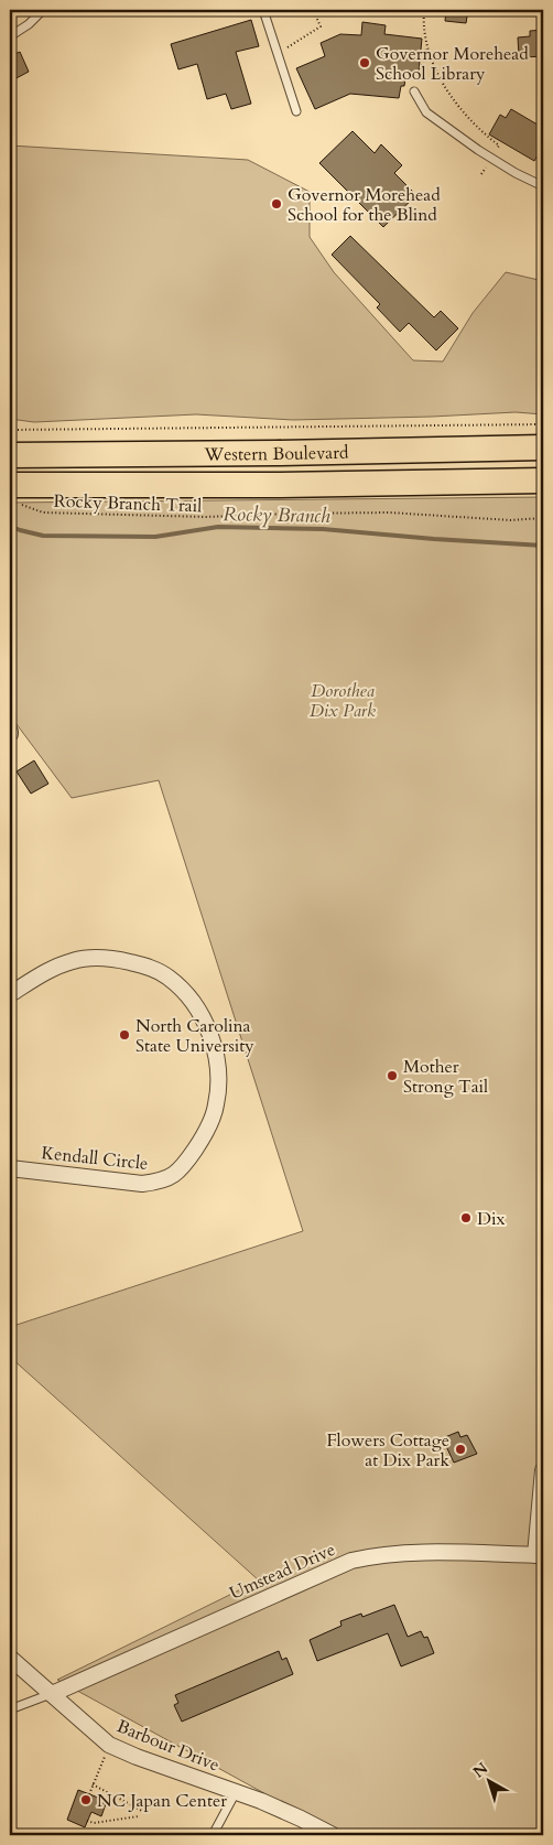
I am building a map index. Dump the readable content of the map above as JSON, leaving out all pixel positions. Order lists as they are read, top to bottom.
{
  "streets": {
    "main road": ["Western Boulevard"],
    "street": ["Kendall Circle", "Umstead Drive", "Barbour Drive"],
    "path": ["Rocky Branch Trail"]
  },
  "crossings": [
    ["Western Boulevard", "Rocky Branch Trail"],
    ["Umstead Drive", "Barbour Drive"]
  ],
  "water": ["Rocky Branch"],
  "parks": ["Dorothea Dix Park"],
  "places": [
    "Governor Morehead School Library",
    "Governor Morehead School for the Blind",
    "North Carolina State University",
    "Mother Strong Tail",
    "Dix",
    "Flowers Cottage at Dix Park",
    "NC Japan Center"
  ],
  "north": "top left"
}
